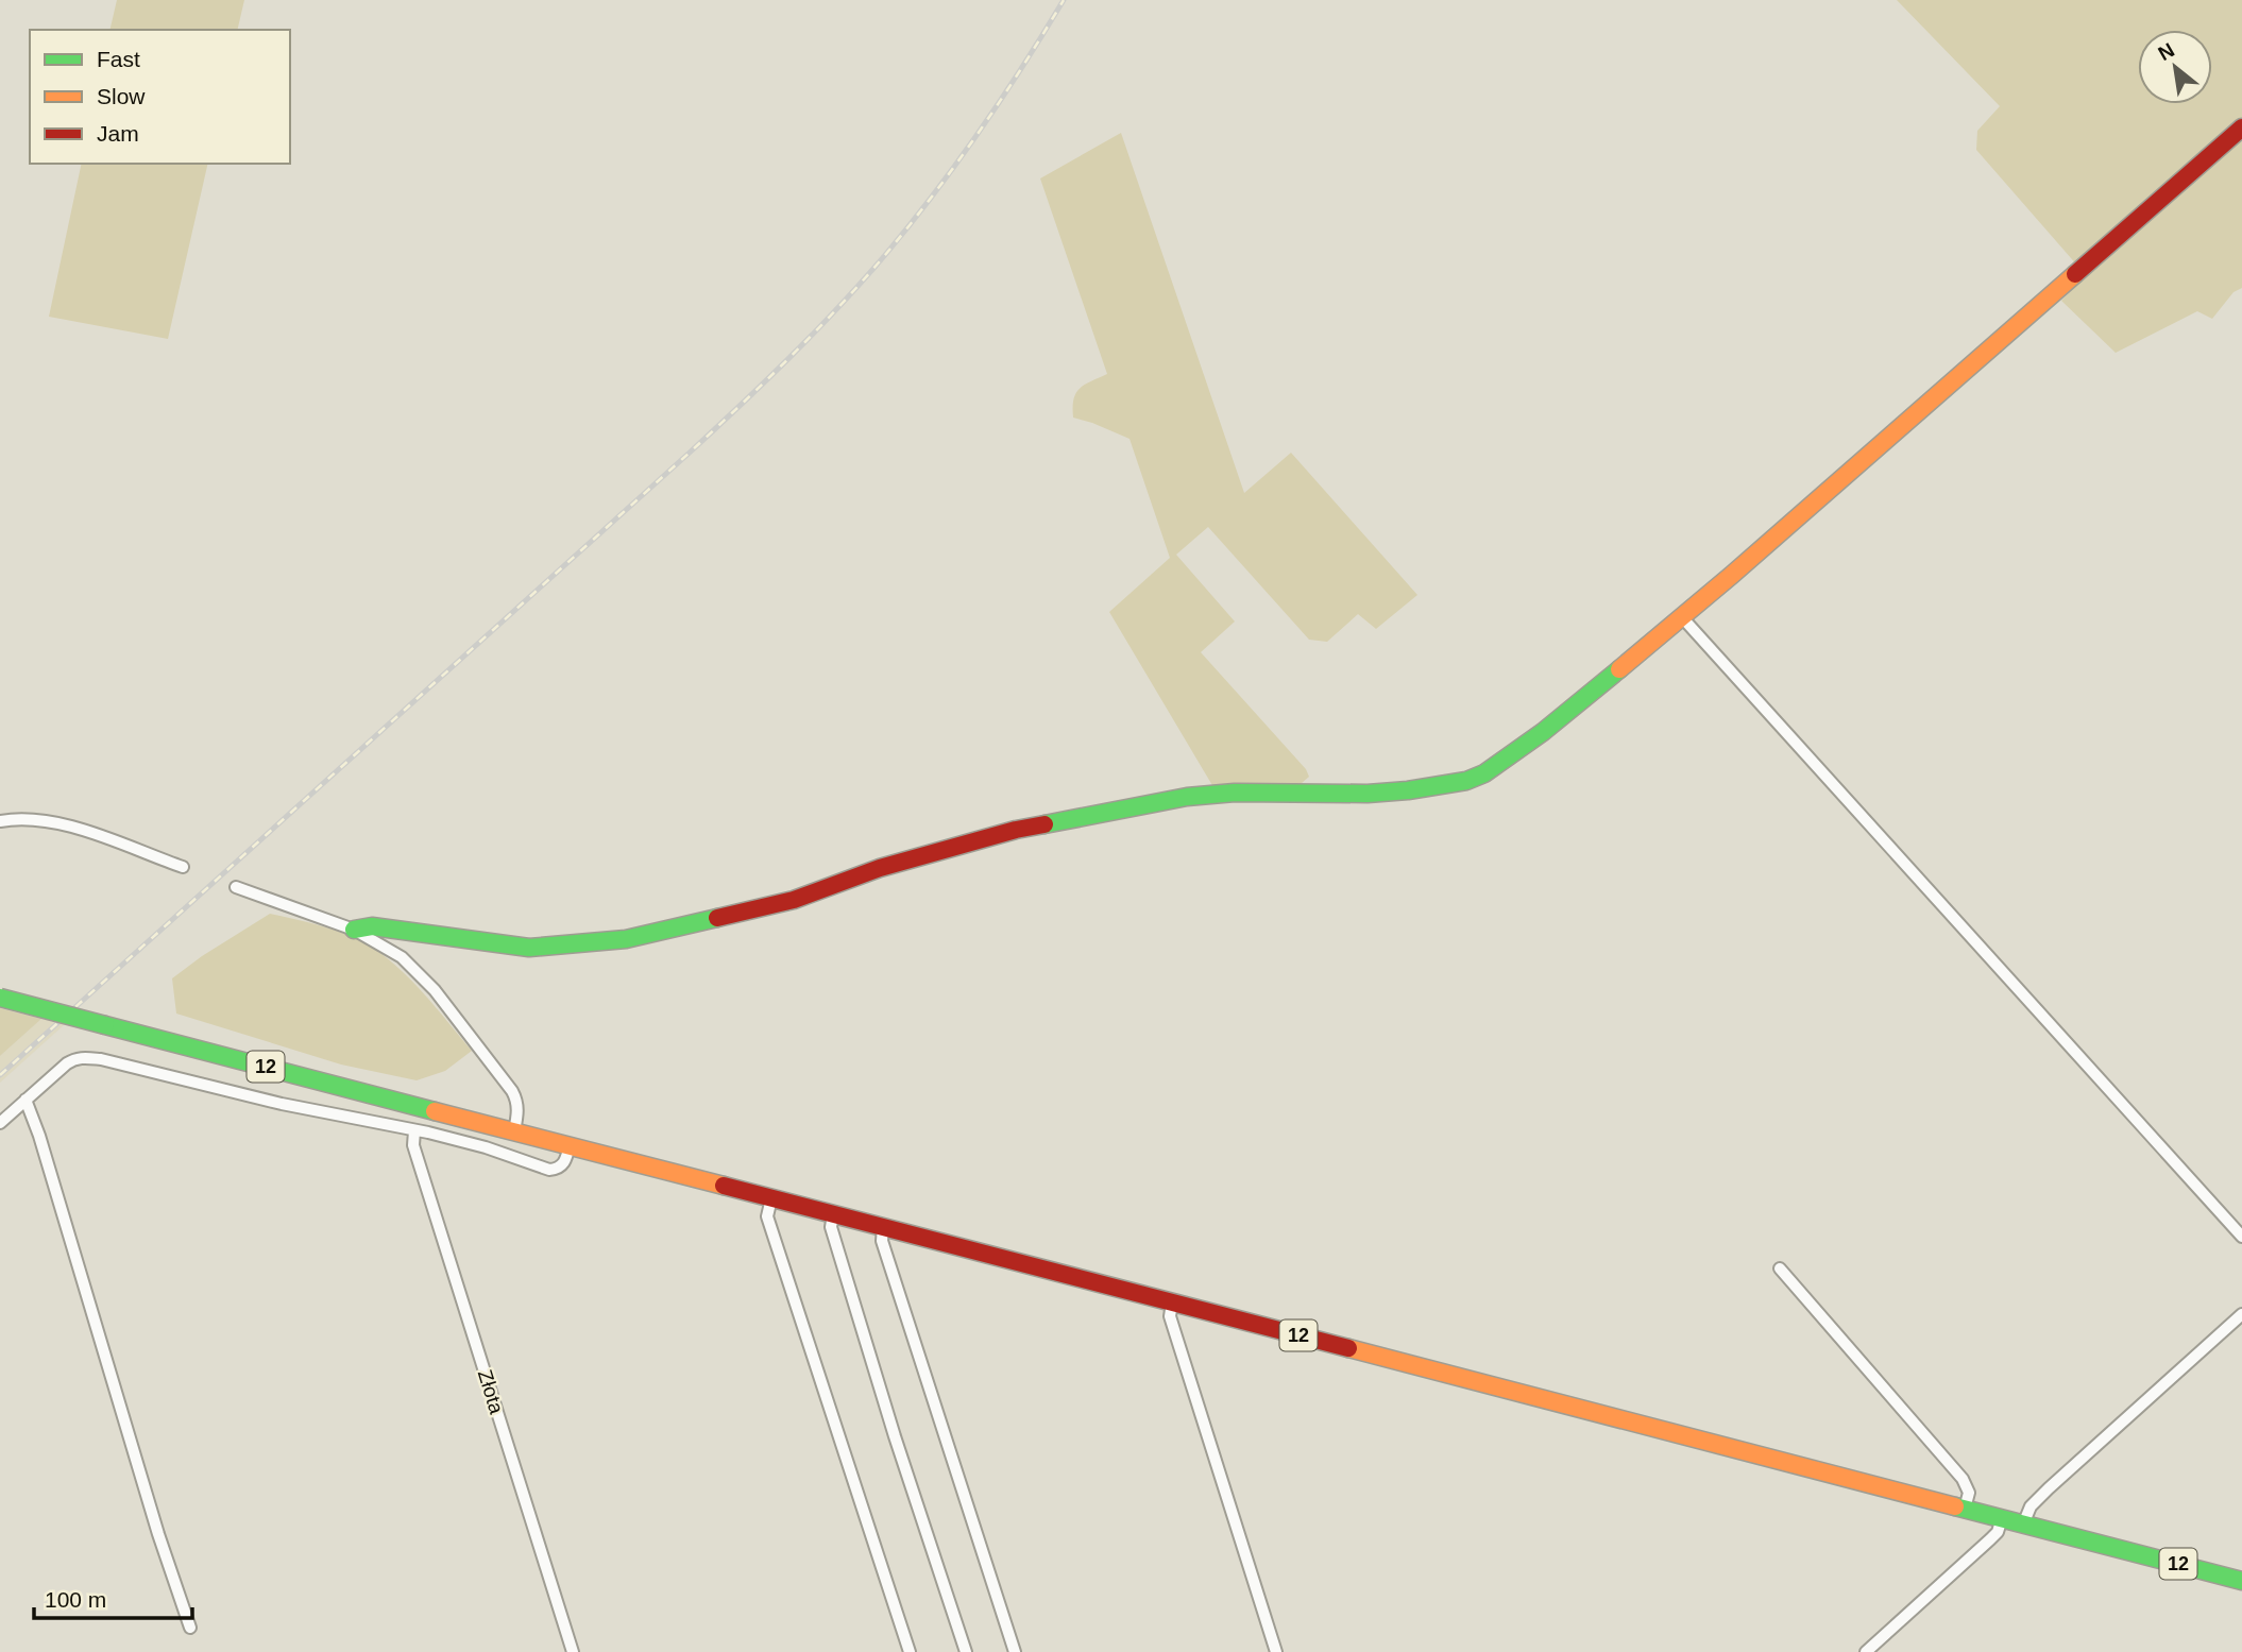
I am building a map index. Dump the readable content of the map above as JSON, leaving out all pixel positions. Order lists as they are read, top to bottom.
{
  "streets": {
    "main road": ["12"],
    "street": ["Złota"]
  },
  "legend": ["Fast", "Slow", "Jam"],
  "scale_bar": "100 m",
  "north": "top left"
}
